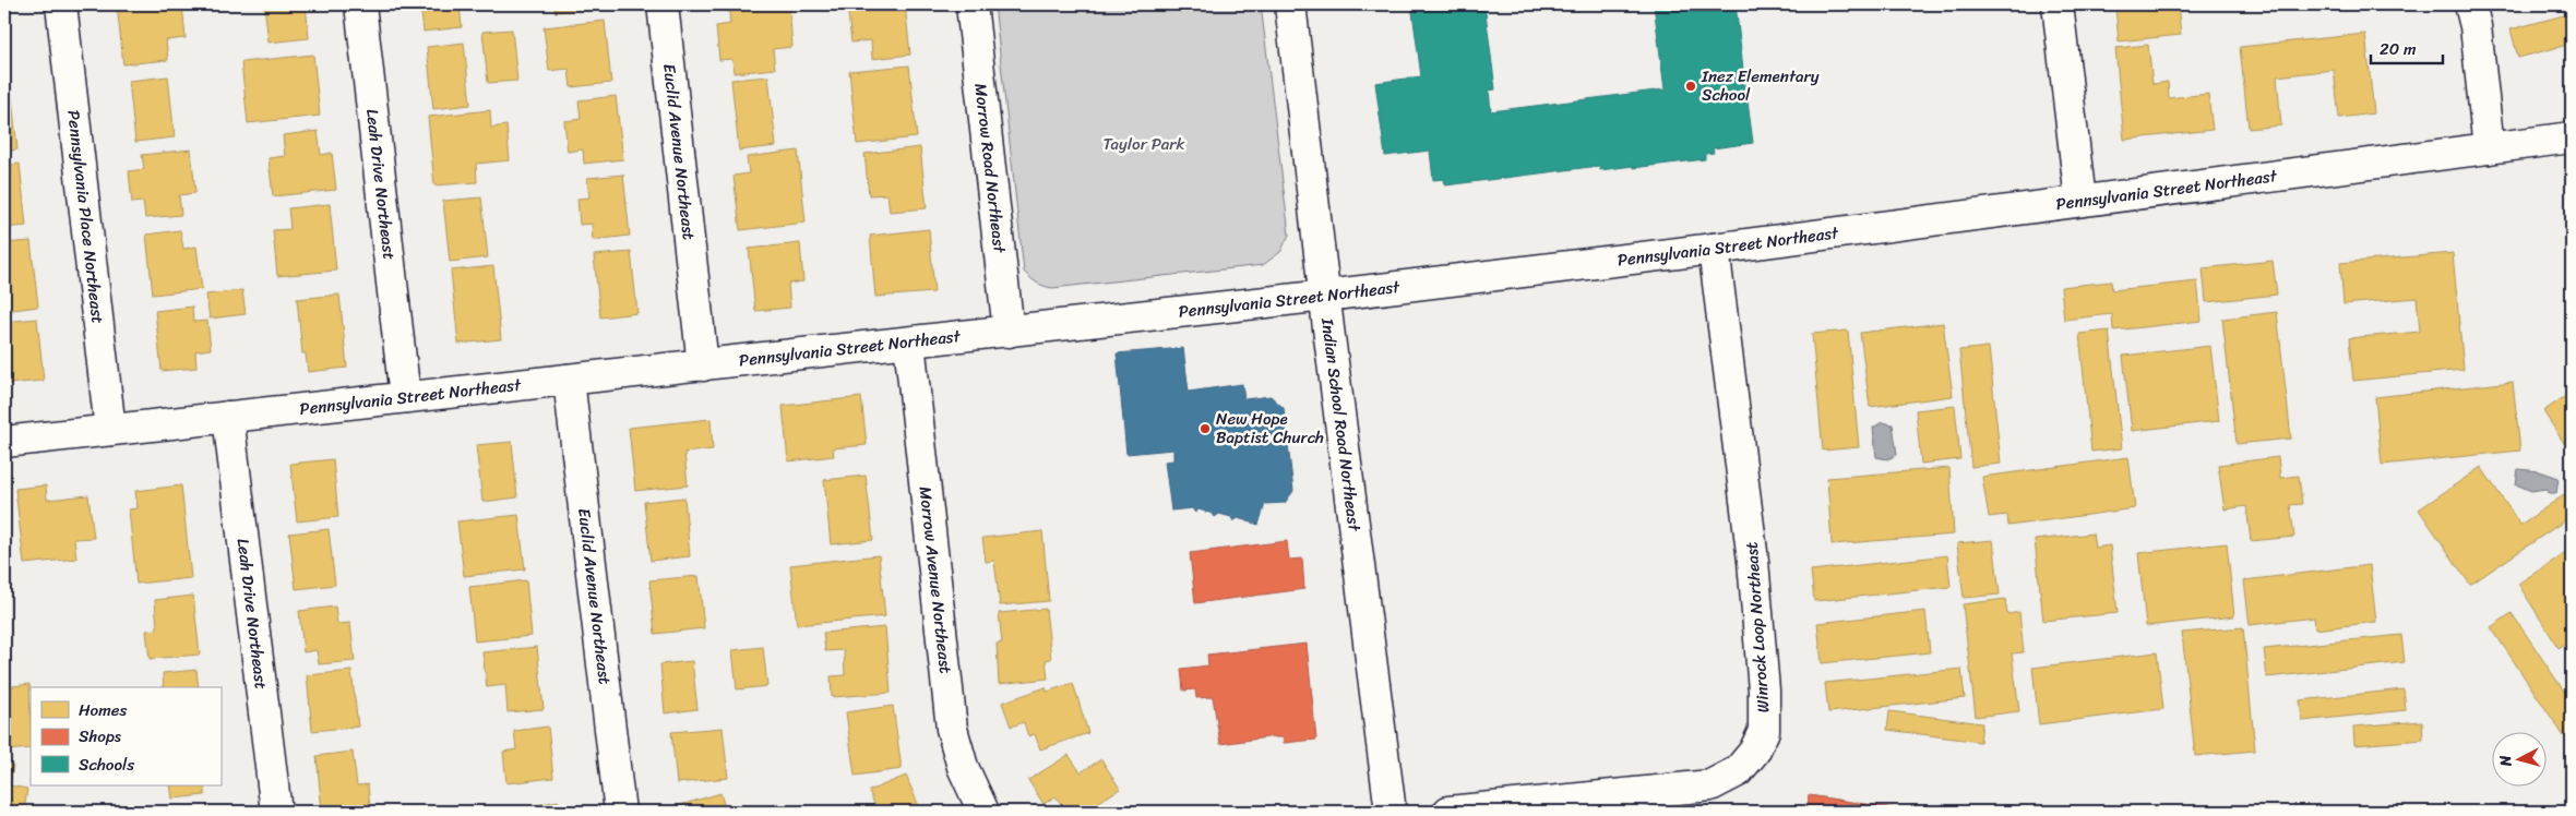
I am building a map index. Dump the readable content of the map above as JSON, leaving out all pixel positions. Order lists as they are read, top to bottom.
{
  "streets": {
    "street": [
      "Euclid Avenue Northeast",
      "Morrow Road Northeast",
      "Leah Drive Northeast",
      "Pennsylvania Street Northeast",
      "Pennsylvania Place Northeast",
      "Indian School Road Northeast",
      "Morrow Avenue Northeast",
      "Winrock Loop Northeast"
    ]
  },
  "crossings": [
    ["Euclid Avenue Northeast", "Pennsylvania Street Northeast"],
    ["Morrow Road Northeast", "Pennsylvania Street Northeast"],
    ["Leah Drive Northeast", "Pennsylvania Street Northeast"],
    ["Pennsylvania Street Northeast", "Pennsylvania Place Northeast"],
    ["Pennsylvania Street Northeast", "Indian School Road Northeast"],
    ["Pennsylvania Street Northeast", "Morrow Avenue Northeast"],
    ["Pennsylvania Street Northeast", "Winrock Loop Northeast"]
  ],
  "parks": ["Taylor Park"],
  "places": ["Inez Elementary School", "New Hope Baptist Church"],
  "legend": ["Homes", "Shops", "Schools"],
  "scale_bar": "20 m",
  "north": "left"
}
